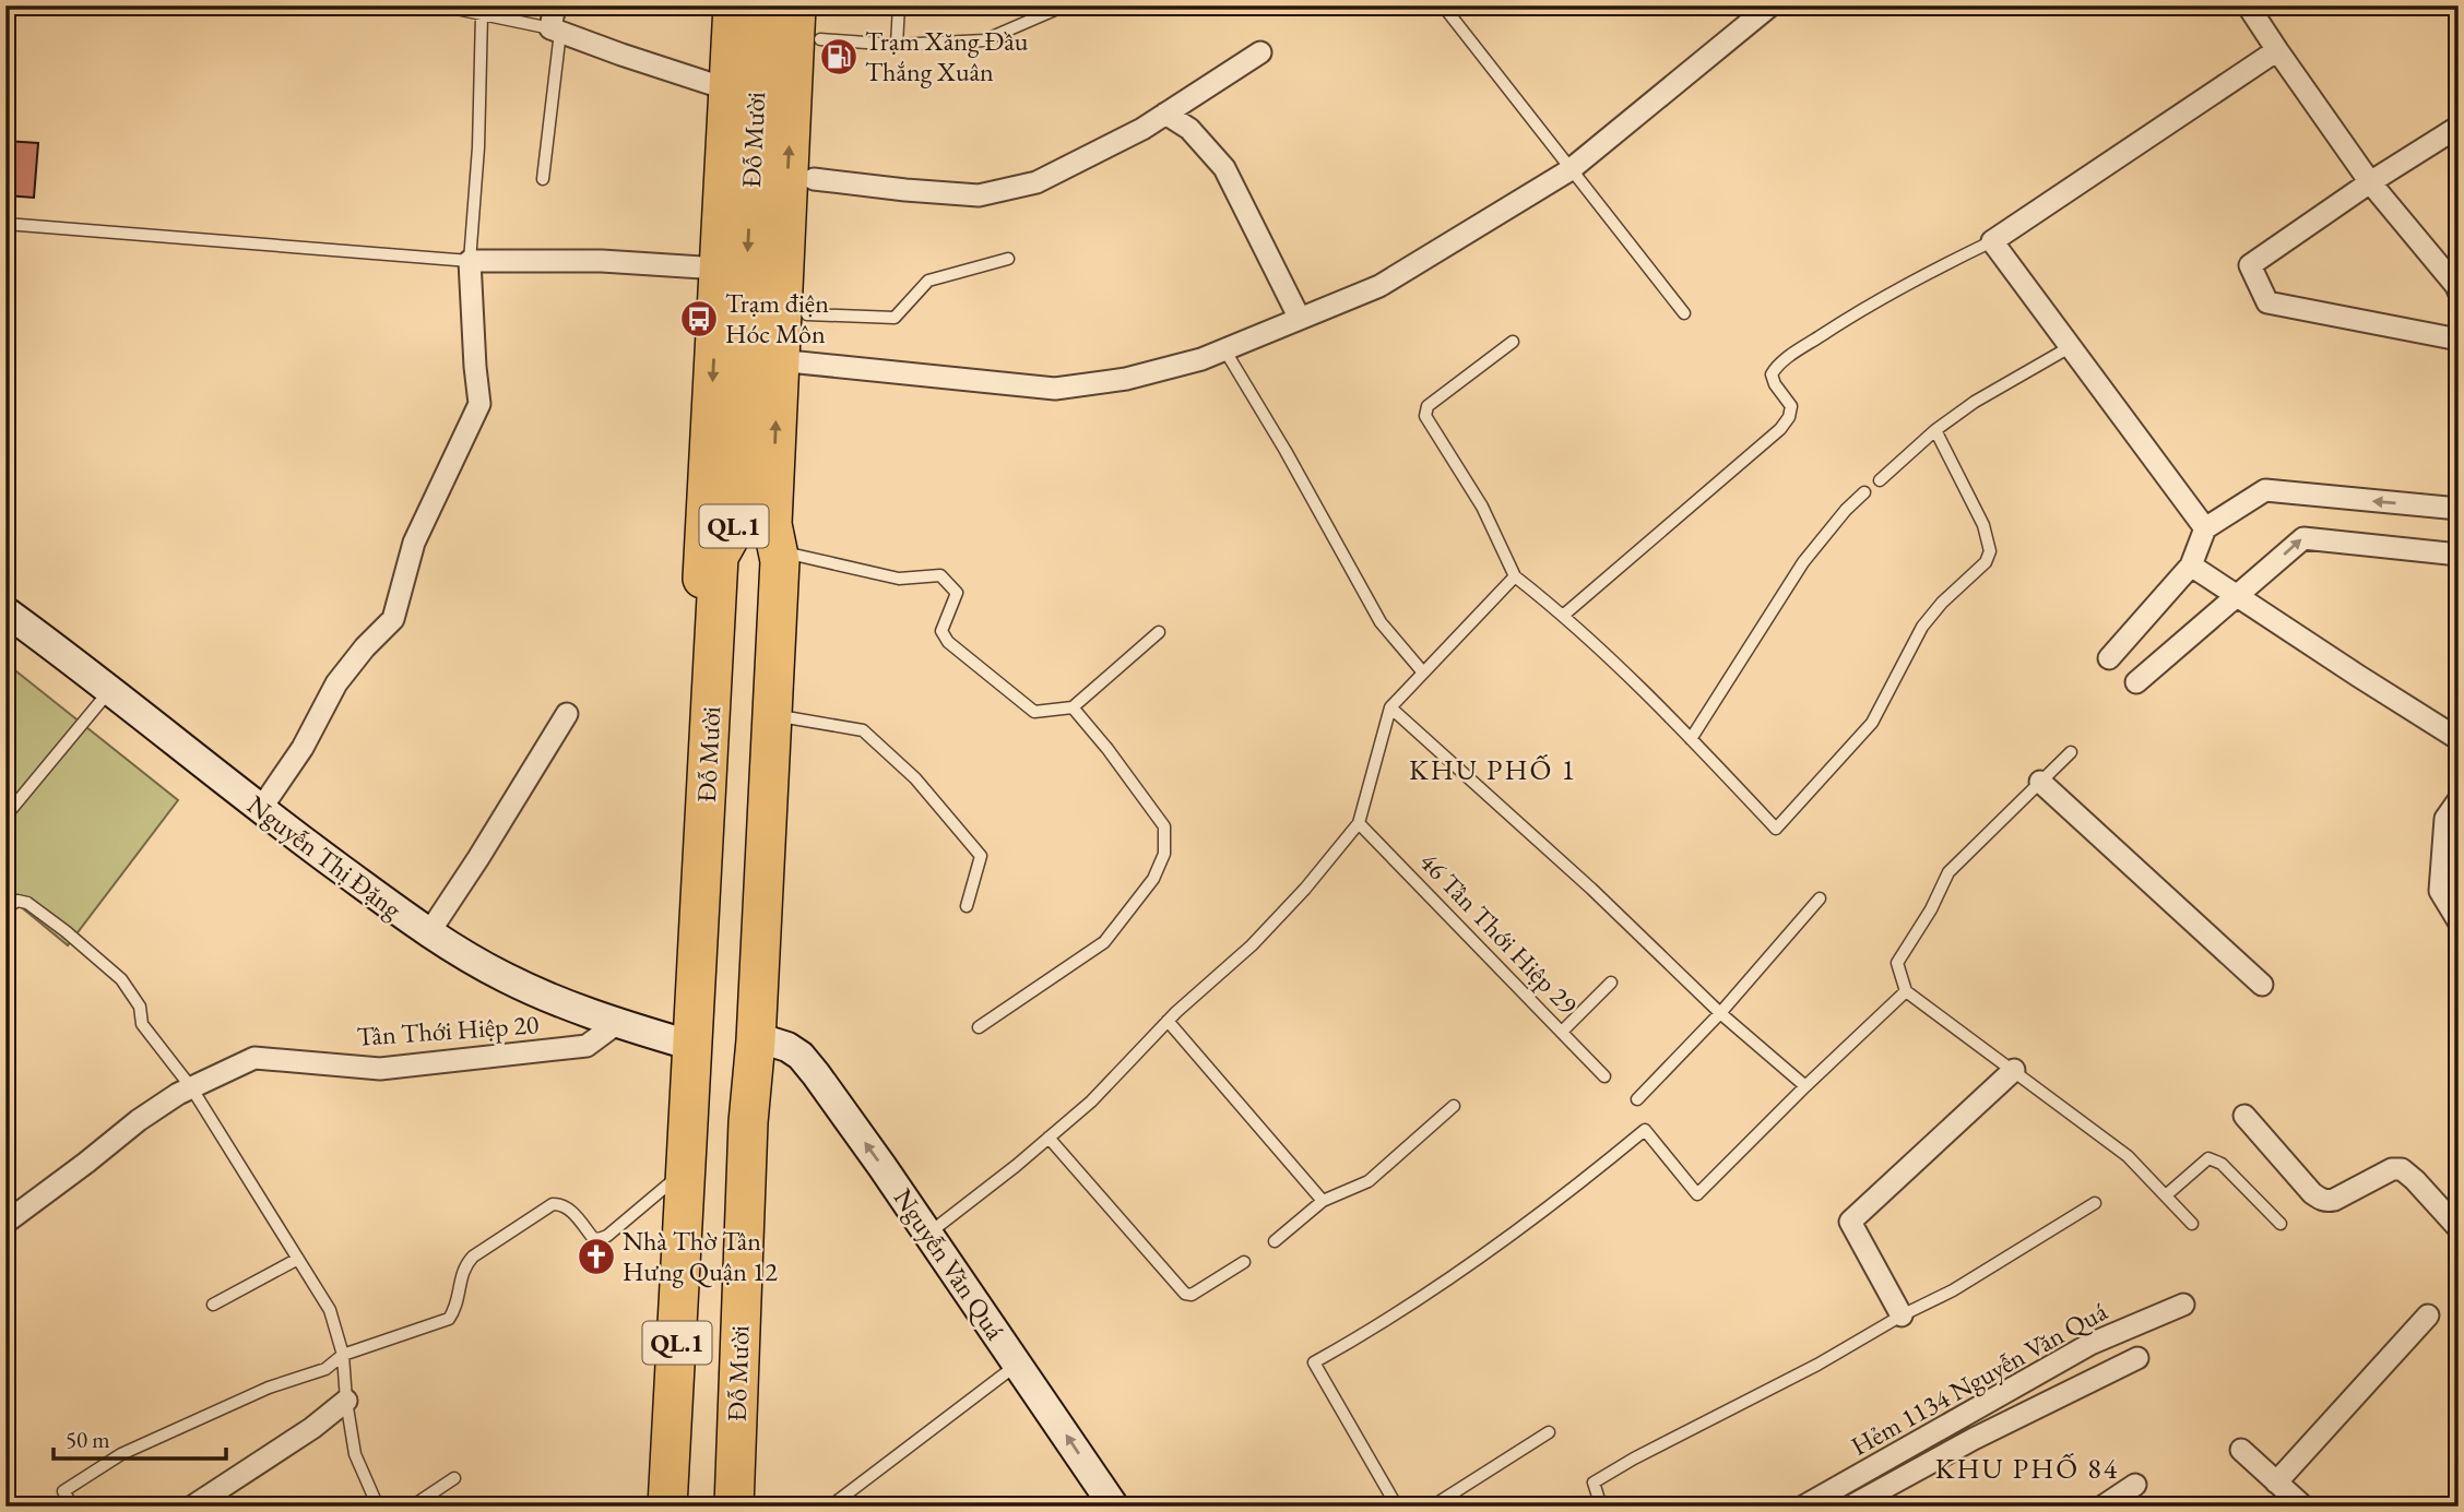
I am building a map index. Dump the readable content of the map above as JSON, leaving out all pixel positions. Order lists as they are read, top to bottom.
{
  "streets": {
    "highway": ["Đỗ Mười", "QL.1"],
    "street": [
      "Nguyễn Thị Đặng",
      "Tân Thới Hiệp 20",
      "Nguyễn Văn Quá",
      "Hẻm 1134 Nguyễn Văn Quá"
    ],
    "lane": ["46 Tân Thới Hiệp 29"]
  },
  "crossings": [
    ["Đỗ Mười", "Nguyễn Thị Đặng"],
    ["Đỗ Mười", "Nguyễn Văn Quá"],
    ["Nguyễn Thị Đặng", "Tân Thới Hiệp 20"]
  ],
  "one_way": ["Nguyễn Văn Quá"],
  "districts": ["KHU PHỐ 1", "KHU PHỐ 84"],
  "places": {
    "fuel station": ["Trạm Xăng Đầu Thắng Xuân"],
    "bus stop": ["Trạm điện Hóc Môn"],
    "church": ["Nhà Thờ Tân Hưng Quận 12"]
  },
  "scale_bar": "50 m"
}
